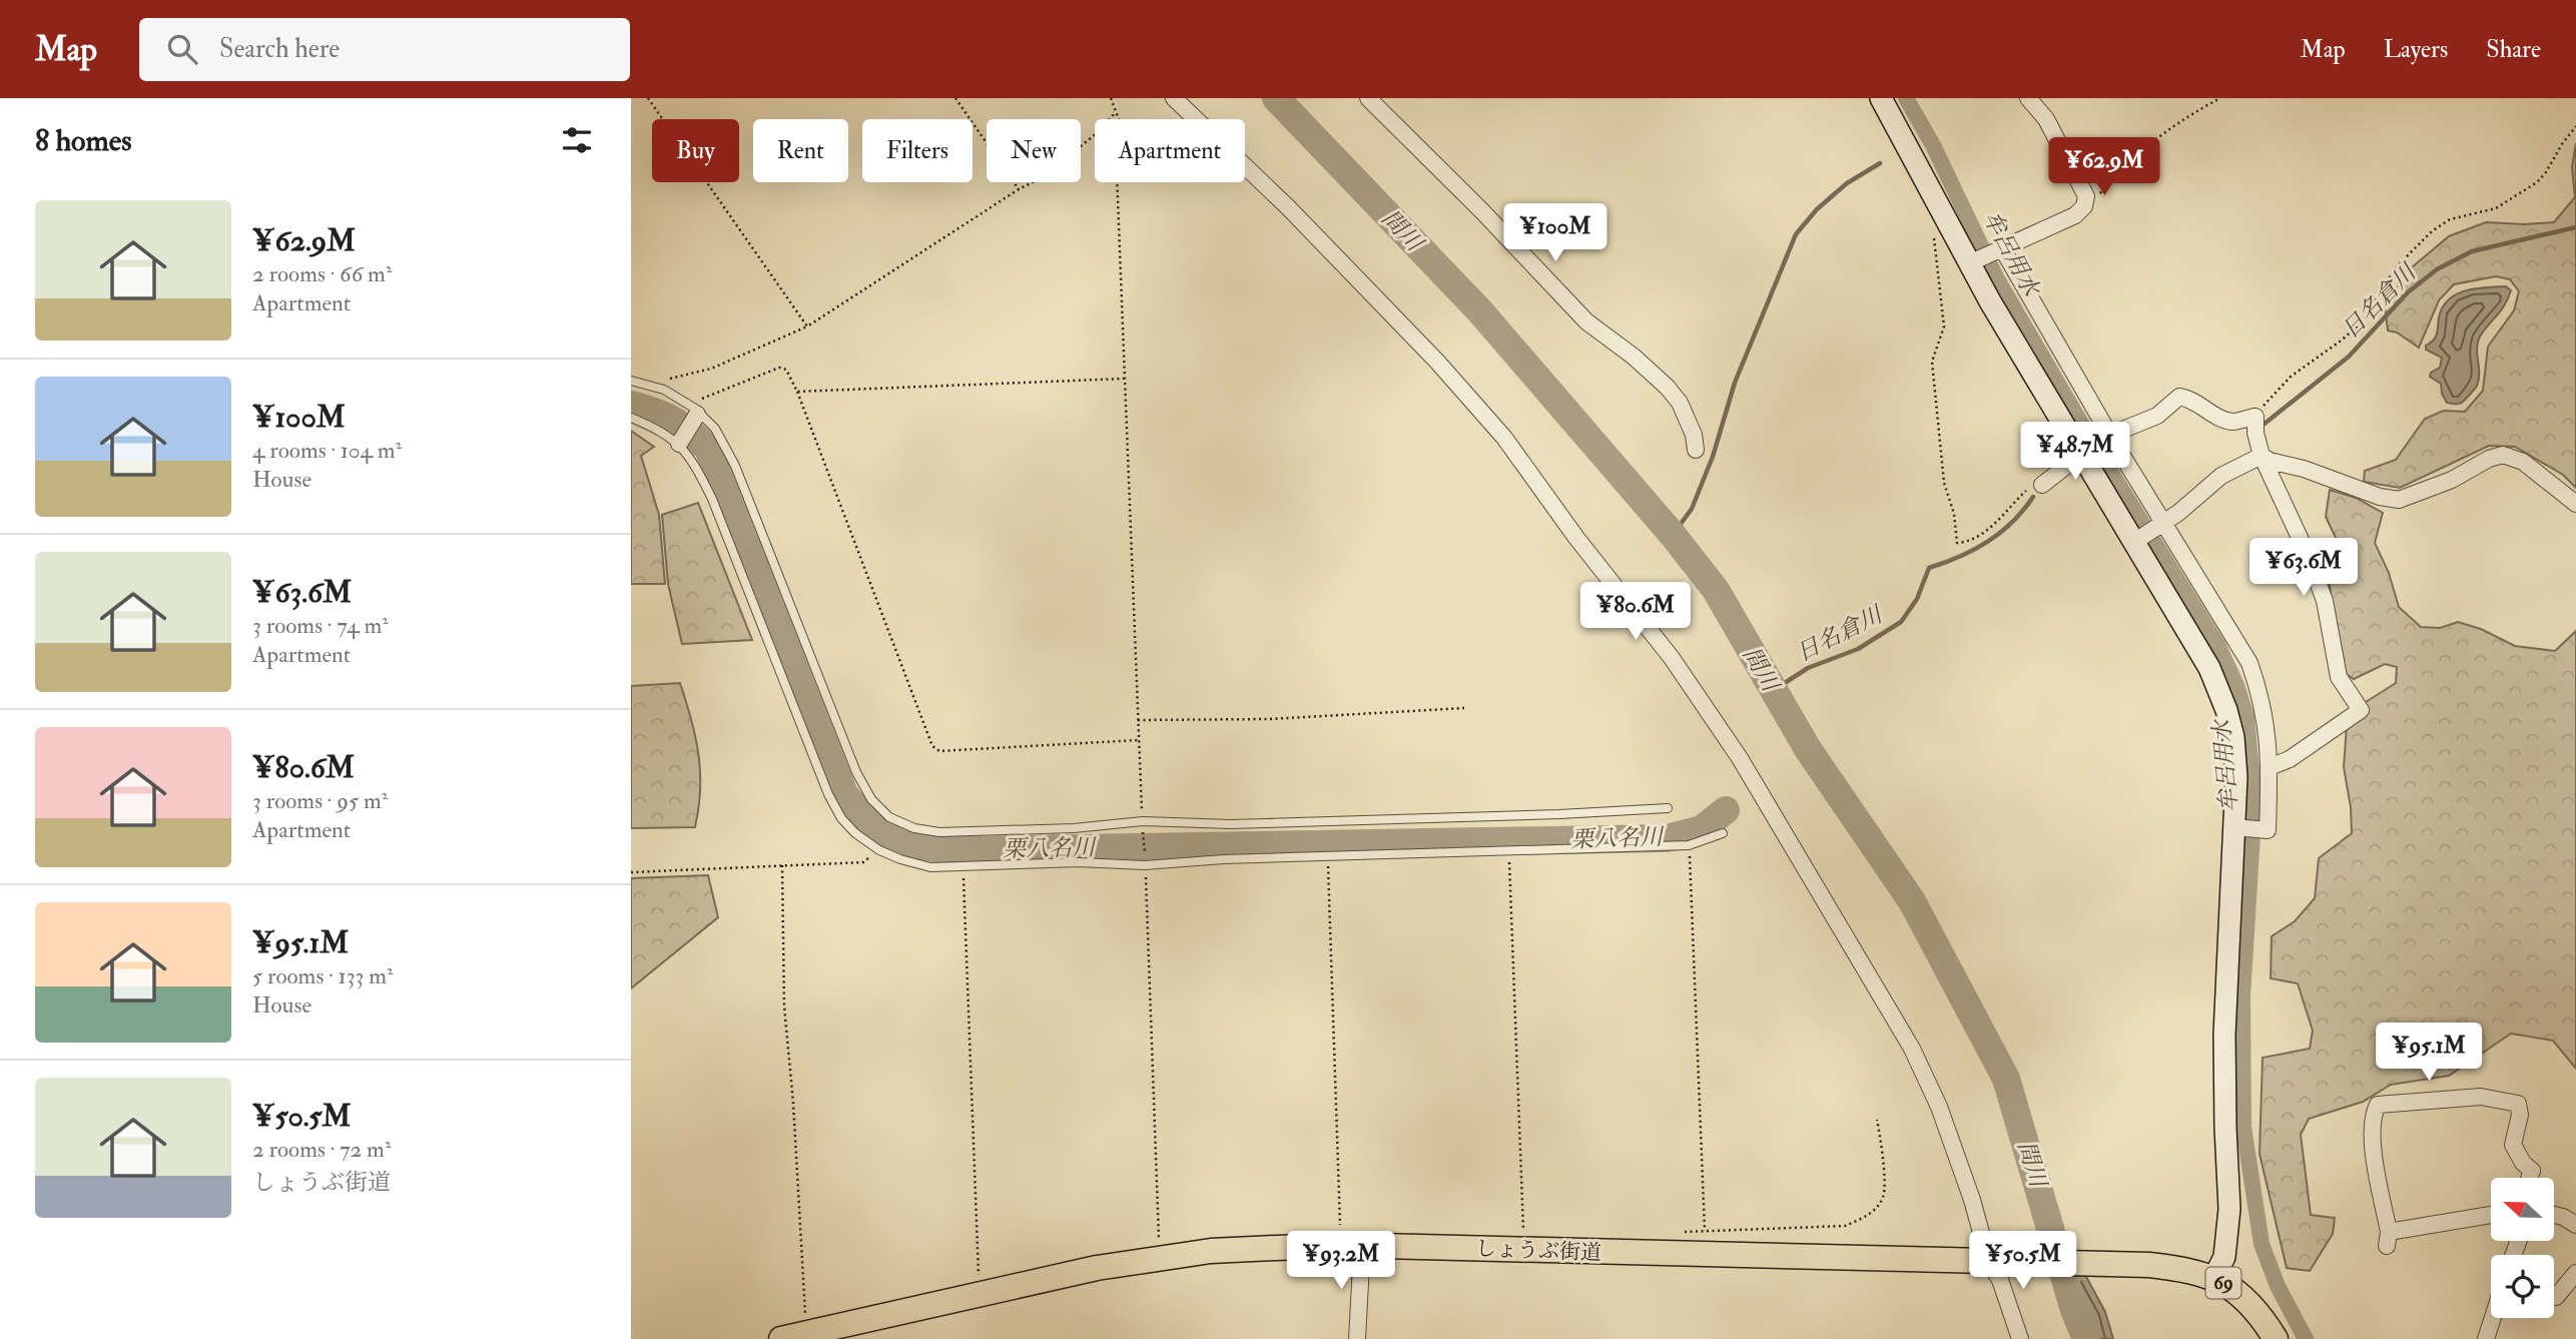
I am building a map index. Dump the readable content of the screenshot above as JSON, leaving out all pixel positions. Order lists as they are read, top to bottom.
{
  "streets": {
    "main road": ["しょうぶ街道", "69"]
  },
  "water": [
    "間川",
    "牟呂用水",
    "日名倉川",
    "栗八名川"
  ],
  "north": "left",
  "page": {
    "header": "Map",
    "search": "Search here",
    "nav": ["Map", "Layers", "Share"],
    "heading": "8 homes",
    "chip": [
      "Buy",
      "Rent",
      "Filters",
      "New",
      "Apartment"
    ],
    "price": [
      "¥62.9M",
      "¥100M",
      "¥48.7M",
      "¥63.6M",
      "¥80.6M",
      "¥95.1M",
      "¥93.2M",
      "¥50.5M"
    ],
    "list": [
      {
        "name": "¥62.9M",
        "note": "2 rooms · 66 m² · Apartment"
      },
      {
        "name": "¥100M",
        "note": "4 rooms · 104 m² · House"
      },
      {
        "name": "¥63.6M",
        "note": "3 rooms · 74 m² · Apartment"
      },
      {
        "name": "¥80.6M",
        "note": "3 rooms · 95 m² · Apartment"
      },
      {
        "name": "¥95.1M",
        "note": "5 rooms · 133 m² · House"
      },
      {
        "name": "¥50.5M",
        "note": "2 rooms · 72 m² · しょうぶ街道"
      }
    ]
  }
}
